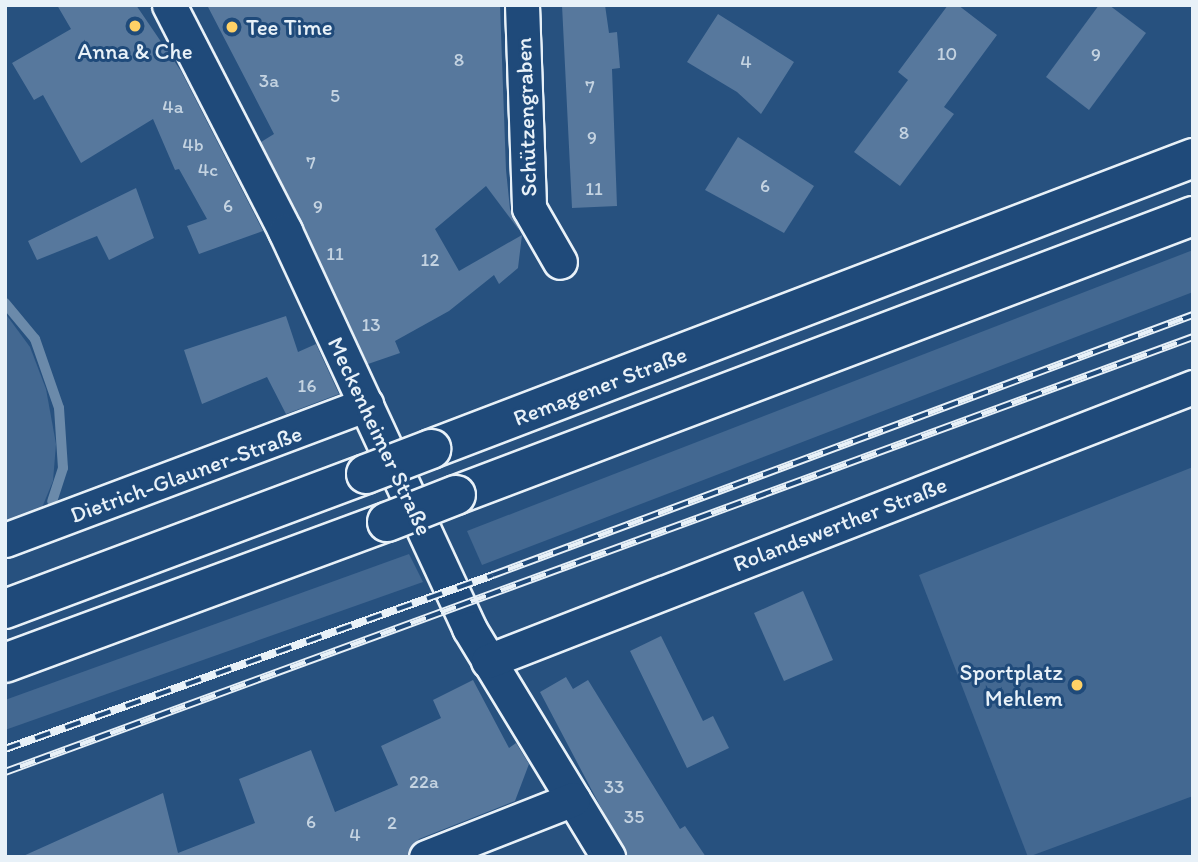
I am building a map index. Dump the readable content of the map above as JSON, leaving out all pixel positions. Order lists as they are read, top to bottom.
{
  "streets": {
    "main road": ["Remagener Straße"],
    "street": [
      "Schützengraben",
      "Meckenheimer Straße",
      "Dietrich-Glauner-Straße",
      "Rolandswerther Straße"
    ]
  },
  "crossings": [
    ["Meckenheimer Straße", "Dietrich-Glauner-Straße"],
    ["Meckenheimer Straße", "Rolandswerther Straße"]
  ],
  "places": ["Anna & Che", "Tee Time", "Sportplatz Mehlem"],
  "house_numbers": [
    "10",
    "9",
    "8",
    "4",
    "3a",
    "7",
    "5",
    "4a",
    "8",
    "9",
    "4b",
    "7",
    "4c",
    "6",
    "11",
    "6",
    "9",
    "11",
    "12",
    "13",
    "16",
    "22a",
    "33",
    "35",
    "6",
    "2",
    "4"
  ]
}
